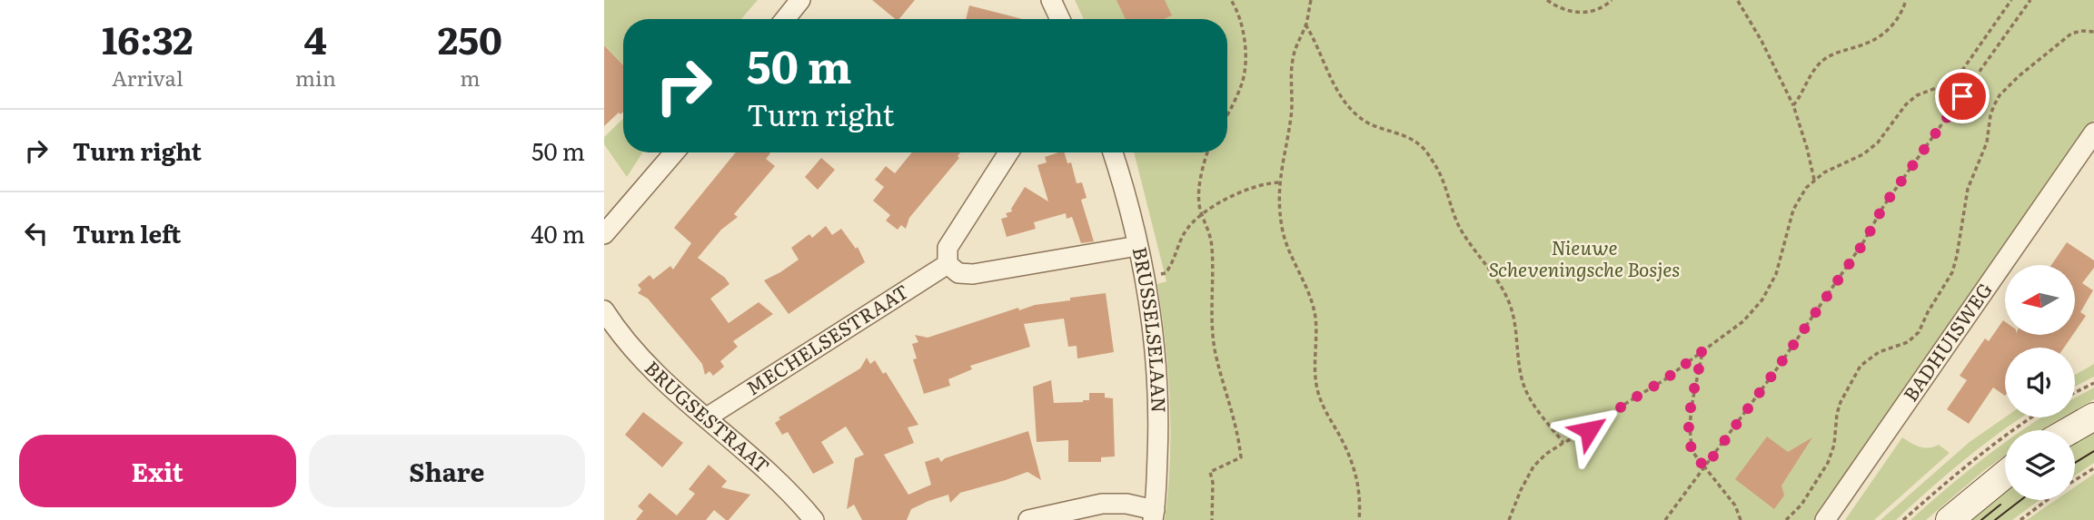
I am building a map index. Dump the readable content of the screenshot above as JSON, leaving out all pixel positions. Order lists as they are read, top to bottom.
{
  "streets": {
    "street": [
      "BRUSSELSELAAN",
      "MECHELSESTRAAT",
      "BADHUISWEG",
      "BRUGSESTRAAT"
    ]
  },
  "crossings": [
    ["MECHELSESTRAAT", "BRUGSESTRAAT"]
  ],
  "parks": ["Nieuwe Scheveningsche Bosjes"],
  "north": "left",
  "page": {
    "eta": [
      "16:32",
      "Arrival",
      "4",
      "min",
      "250",
      "m"
    ],
    "turn": ["50 m", "Turn right"],
    "list": [
      {
        "name": "Turn right",
        "value": "50 m"
      },
      {
        "name": "Turn left",
        "value": "40 m"
      }
    ],
    "buttons": ["Exit", "Share"]
  }
}
